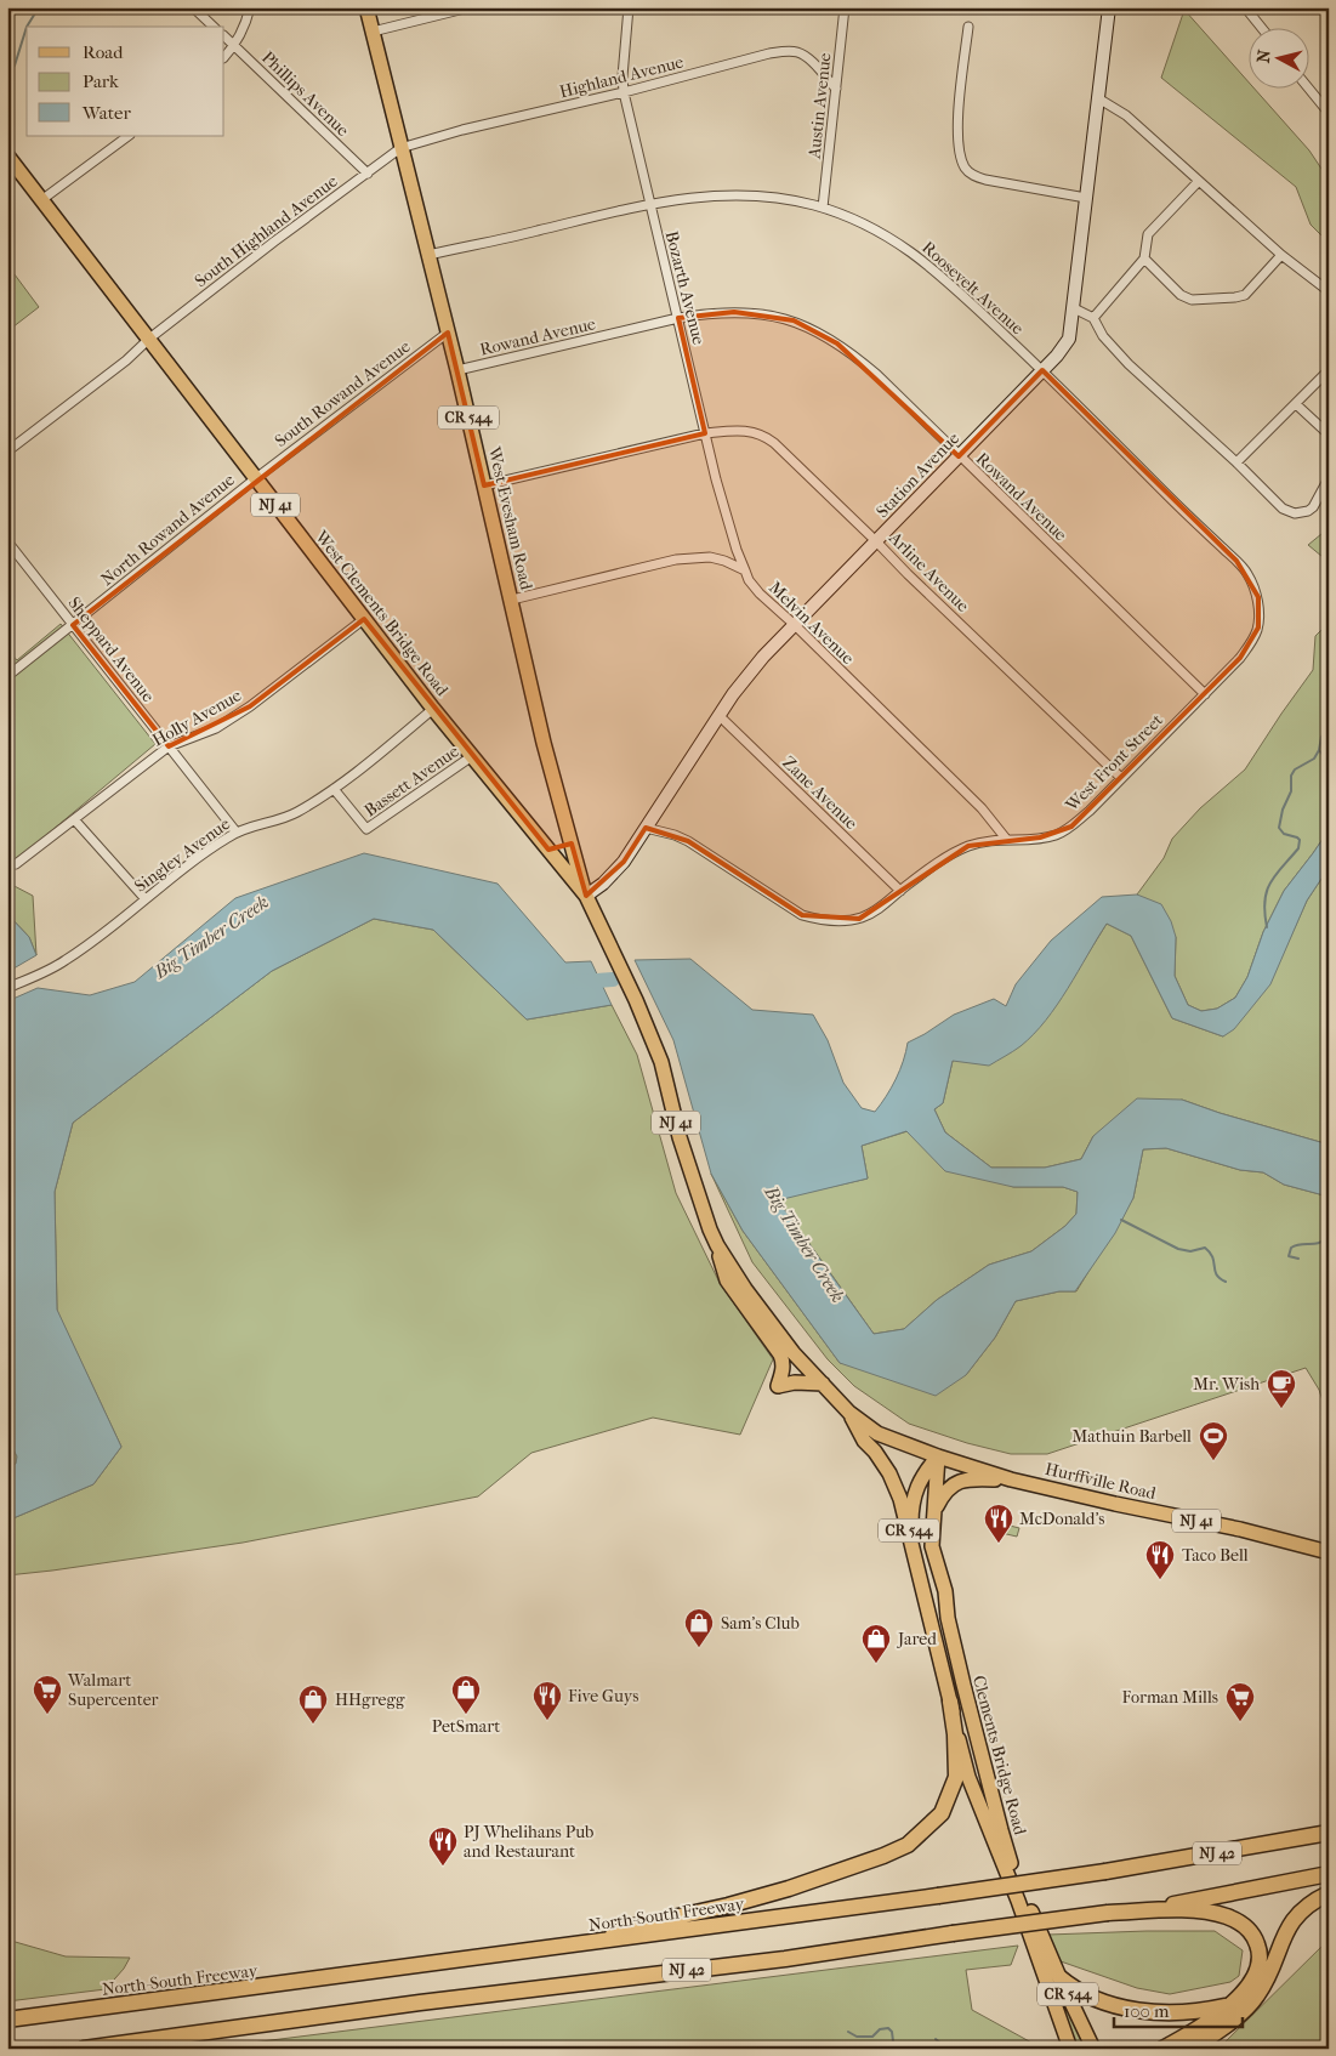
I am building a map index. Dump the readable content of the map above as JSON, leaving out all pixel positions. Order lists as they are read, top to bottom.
{
  "streets": {
    "highway": ["NJ 42", "North-South Freeway"],
    "main road": [
      "CR 544",
      "NJ 41",
      "West Evesham Road",
      "West Clements Bridge Road",
      "Hurffville Road",
      "Clements Bridge Road"
    ],
    "street": [
      "Highland Avenue",
      "Phillips Avenue",
      "Austin Avenue",
      "South Highland Avenue",
      "Bozarth Avenue",
      "Roosevelt Avenue",
      "Rowand Avenue",
      "South Rowand Avenue",
      "Station Avenue",
      "North Rowand Avenue",
      "Arline Avenue",
      "Melvin Avenue",
      "Sheppard Avenue",
      "Holly Avenue",
      "West Front Street",
      "Bassett Avenue",
      "Zane Avenue",
      "Singley Avenue"
    ]
  },
  "crossings": [
    ["Highland Avenue", "Austin Avenue"],
    ["Highland Avenue", "South Highland Avenue"],
    ["Highland Avenue", "Bozarth Avenue"],
    ["Highland Avenue", "West Evesham Road"],
    ["Phillips Avenue", "South Highland Avenue"],
    ["Austin Avenue", "Roosevelt Avenue"],
    ["South Highland Avenue", "West Evesham Road"],
    ["South Highland Avenue", "West Clements Bridge Road"],
    ["Bozarth Avenue", "Roosevelt Avenue"],
    ["Bozarth Avenue", "Rowand Avenue"],
    ["Bozarth Avenue", "Arline Avenue"],
    ["Bozarth Avenue", "Melvin Avenue"],
    ["Roosevelt Avenue", "Station Avenue"],
    ["Roosevelt Avenue", "West Evesham Road"],
    ["Roosevelt Avenue", "West Front Street"],
    ["Rowand Avenue", "Station Avenue"],
    ["Rowand Avenue", "West Evesham Road"],
    ["Rowand Avenue", "West Front Street"],
    ["South Rowand Avenue", "West Evesham Road"],
    ["South Rowand Avenue", "North Rowand Avenue"],
    ["South Rowand Avenue", "West Clements Bridge Road"],
    ["Station Avenue", "West Evesham Road"],
    ["Station Avenue", "Arline Avenue"],
    ["Station Avenue", "West Clements Bridge Road"],
    ["Station Avenue", "Melvin Avenue"],
    ["Station Avenue", "West Front Street"],
    ["Station Avenue", "Zane Avenue"],
    ["West Evesham Road", "Arline Avenue"],
    ["West Evesham Road", "West Clements Bridge Road"],
    ["North Rowand Avenue", "West Clements Bridge Road"],
    ["North Rowand Avenue", "Sheppard Avenue"],
    ["Arline Avenue", "West Front Street"],
    ["West Clements Bridge Road", "Holly Avenue"],
    ["West Clements Bridge Road", "Bassett Avenue"],
    ["West Clements Bridge Road", "Singley Avenue"],
    ["West Clements Bridge Road", "Clements Bridge Road"],
    ["Melvin Avenue", "West Front Street"],
    ["Sheppard Avenue", "Holly Avenue"],
    ["Sheppard Avenue", "Singley Avenue"],
    ["West Front Street", "Zane Avenue"],
    ["Bassett Avenue", "Singley Avenue"],
    ["Hurffville Road", "Clements Bridge Road"]
  ],
  "water": ["Big Timber Creek"],
  "places": {
    "cafe": ["Mr. Wish"],
    "sports": ["Mathuin Barbell"],
    "restaurant": [
      "McDonald's",
      "Taco Bell",
      "Five Guys",
      "PJ Whelihans Pub and Restaurant"
    ],
    "shop": [
      "Sam's Club",
      "Jared",
      "PetSmart",
      "HHgregg"
    ],
    "supermarket": ["Walmart Supercenter", "Forman Mills"]
  },
  "legend": ["Road", "Park", "Water"],
  "scale_bar": "100 m",
  "north": "left"
}
